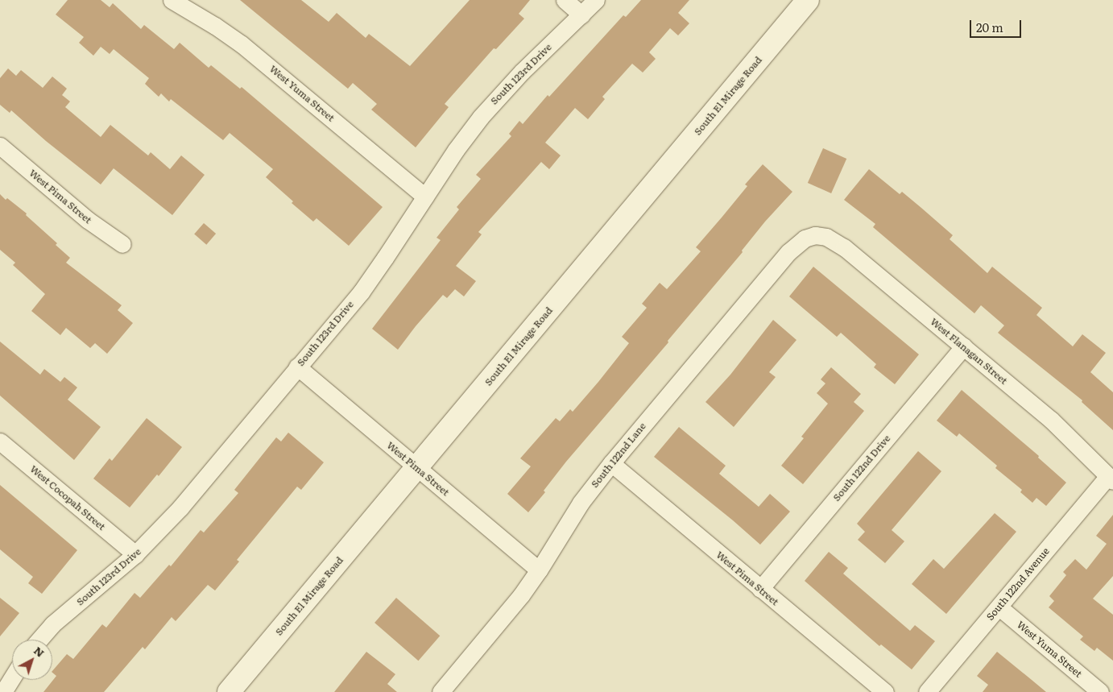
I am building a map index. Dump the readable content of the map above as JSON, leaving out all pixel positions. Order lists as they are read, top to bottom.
{
  "streets": {
    "main road": ["South El Mirage Road"],
    "street": [
      "South 123rd Drive",
      "West Yuma Street",
      "West Pima Street",
      "West Flanagan Street",
      "South 122nd Lane",
      "South 122nd Drive",
      "West Cocopah Street",
      "South 122nd Avenue"
    ]
  },
  "crossings": [
    ["South 123rd Drive", "West Yuma Street"],
    ["South 123rd Drive", "West Pima Street"],
    ["South 123rd Drive", "West Cocopah Street"],
    ["West Yuma Street", "South 122nd Avenue"],
    ["South El Mirage Road", "West Pima Street"],
    ["West Pima Street", "South 122nd Lane"],
    ["West Pima Street", "South 122nd Drive"],
    ["West Flanagan Street", "South 122nd Lane"],
    ["West Flanagan Street", "South 122nd Drive"],
    ["West Flanagan Street", "South 122nd Avenue"]
  ],
  "scale_bar": "20 m",
  "north": "top right"
}
